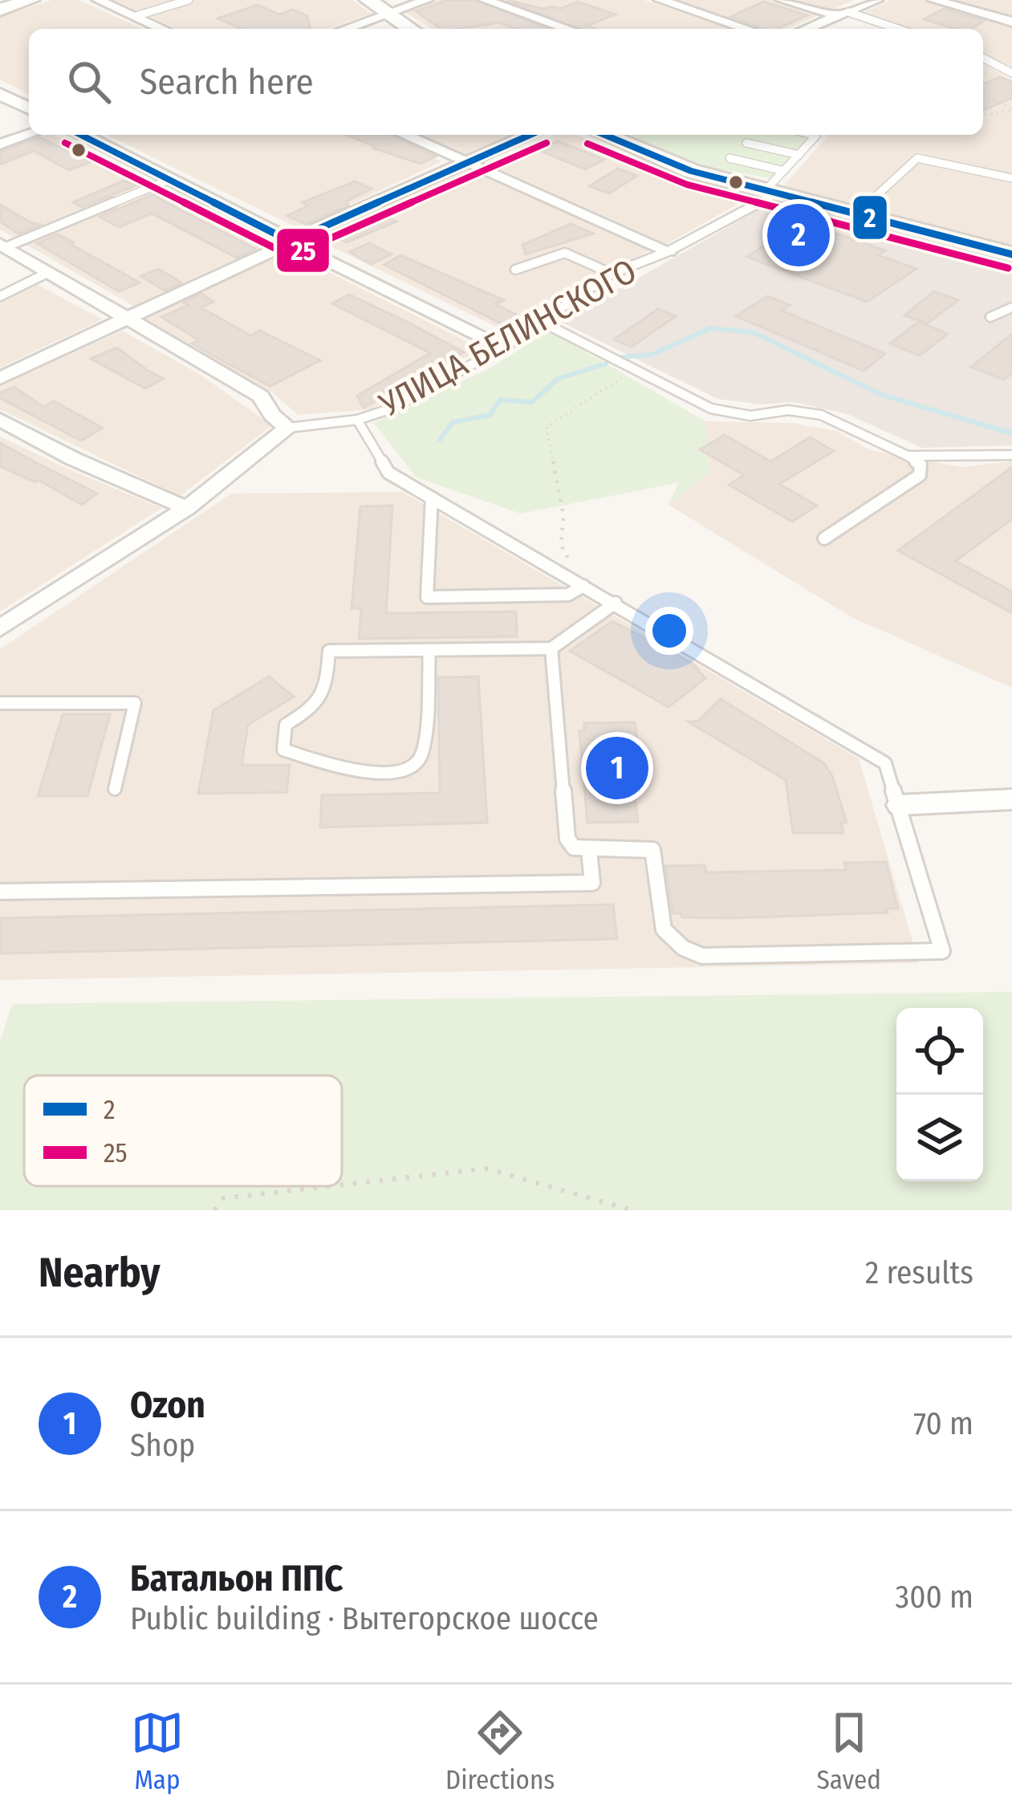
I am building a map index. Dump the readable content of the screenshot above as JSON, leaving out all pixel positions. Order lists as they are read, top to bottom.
{
  "streets": {
    "lane": ["УЛИЦА БЕЛИНСКОГО"]
  },
  "lines": ["transit line 2", "transit line 25"],
  "legend": ["2", "25"],
  "page": {
    "search": "Search here",
    "pins": ["2", "1"],
    "heading": ["Nearby", "2 results"],
    "list": [
      {
        "mark": "1",
        "name": "Ozon",
        "note": "Shop",
        "value": "70 m"
      },
      {
        "mark": "2",
        "name": "Батальон ППС",
        "note": "Public building · Вытегорское шоссе",
        "value": "300 m"
      }
    ],
    "nav": ["Map", "Directions", "Saved"]
  }
}
